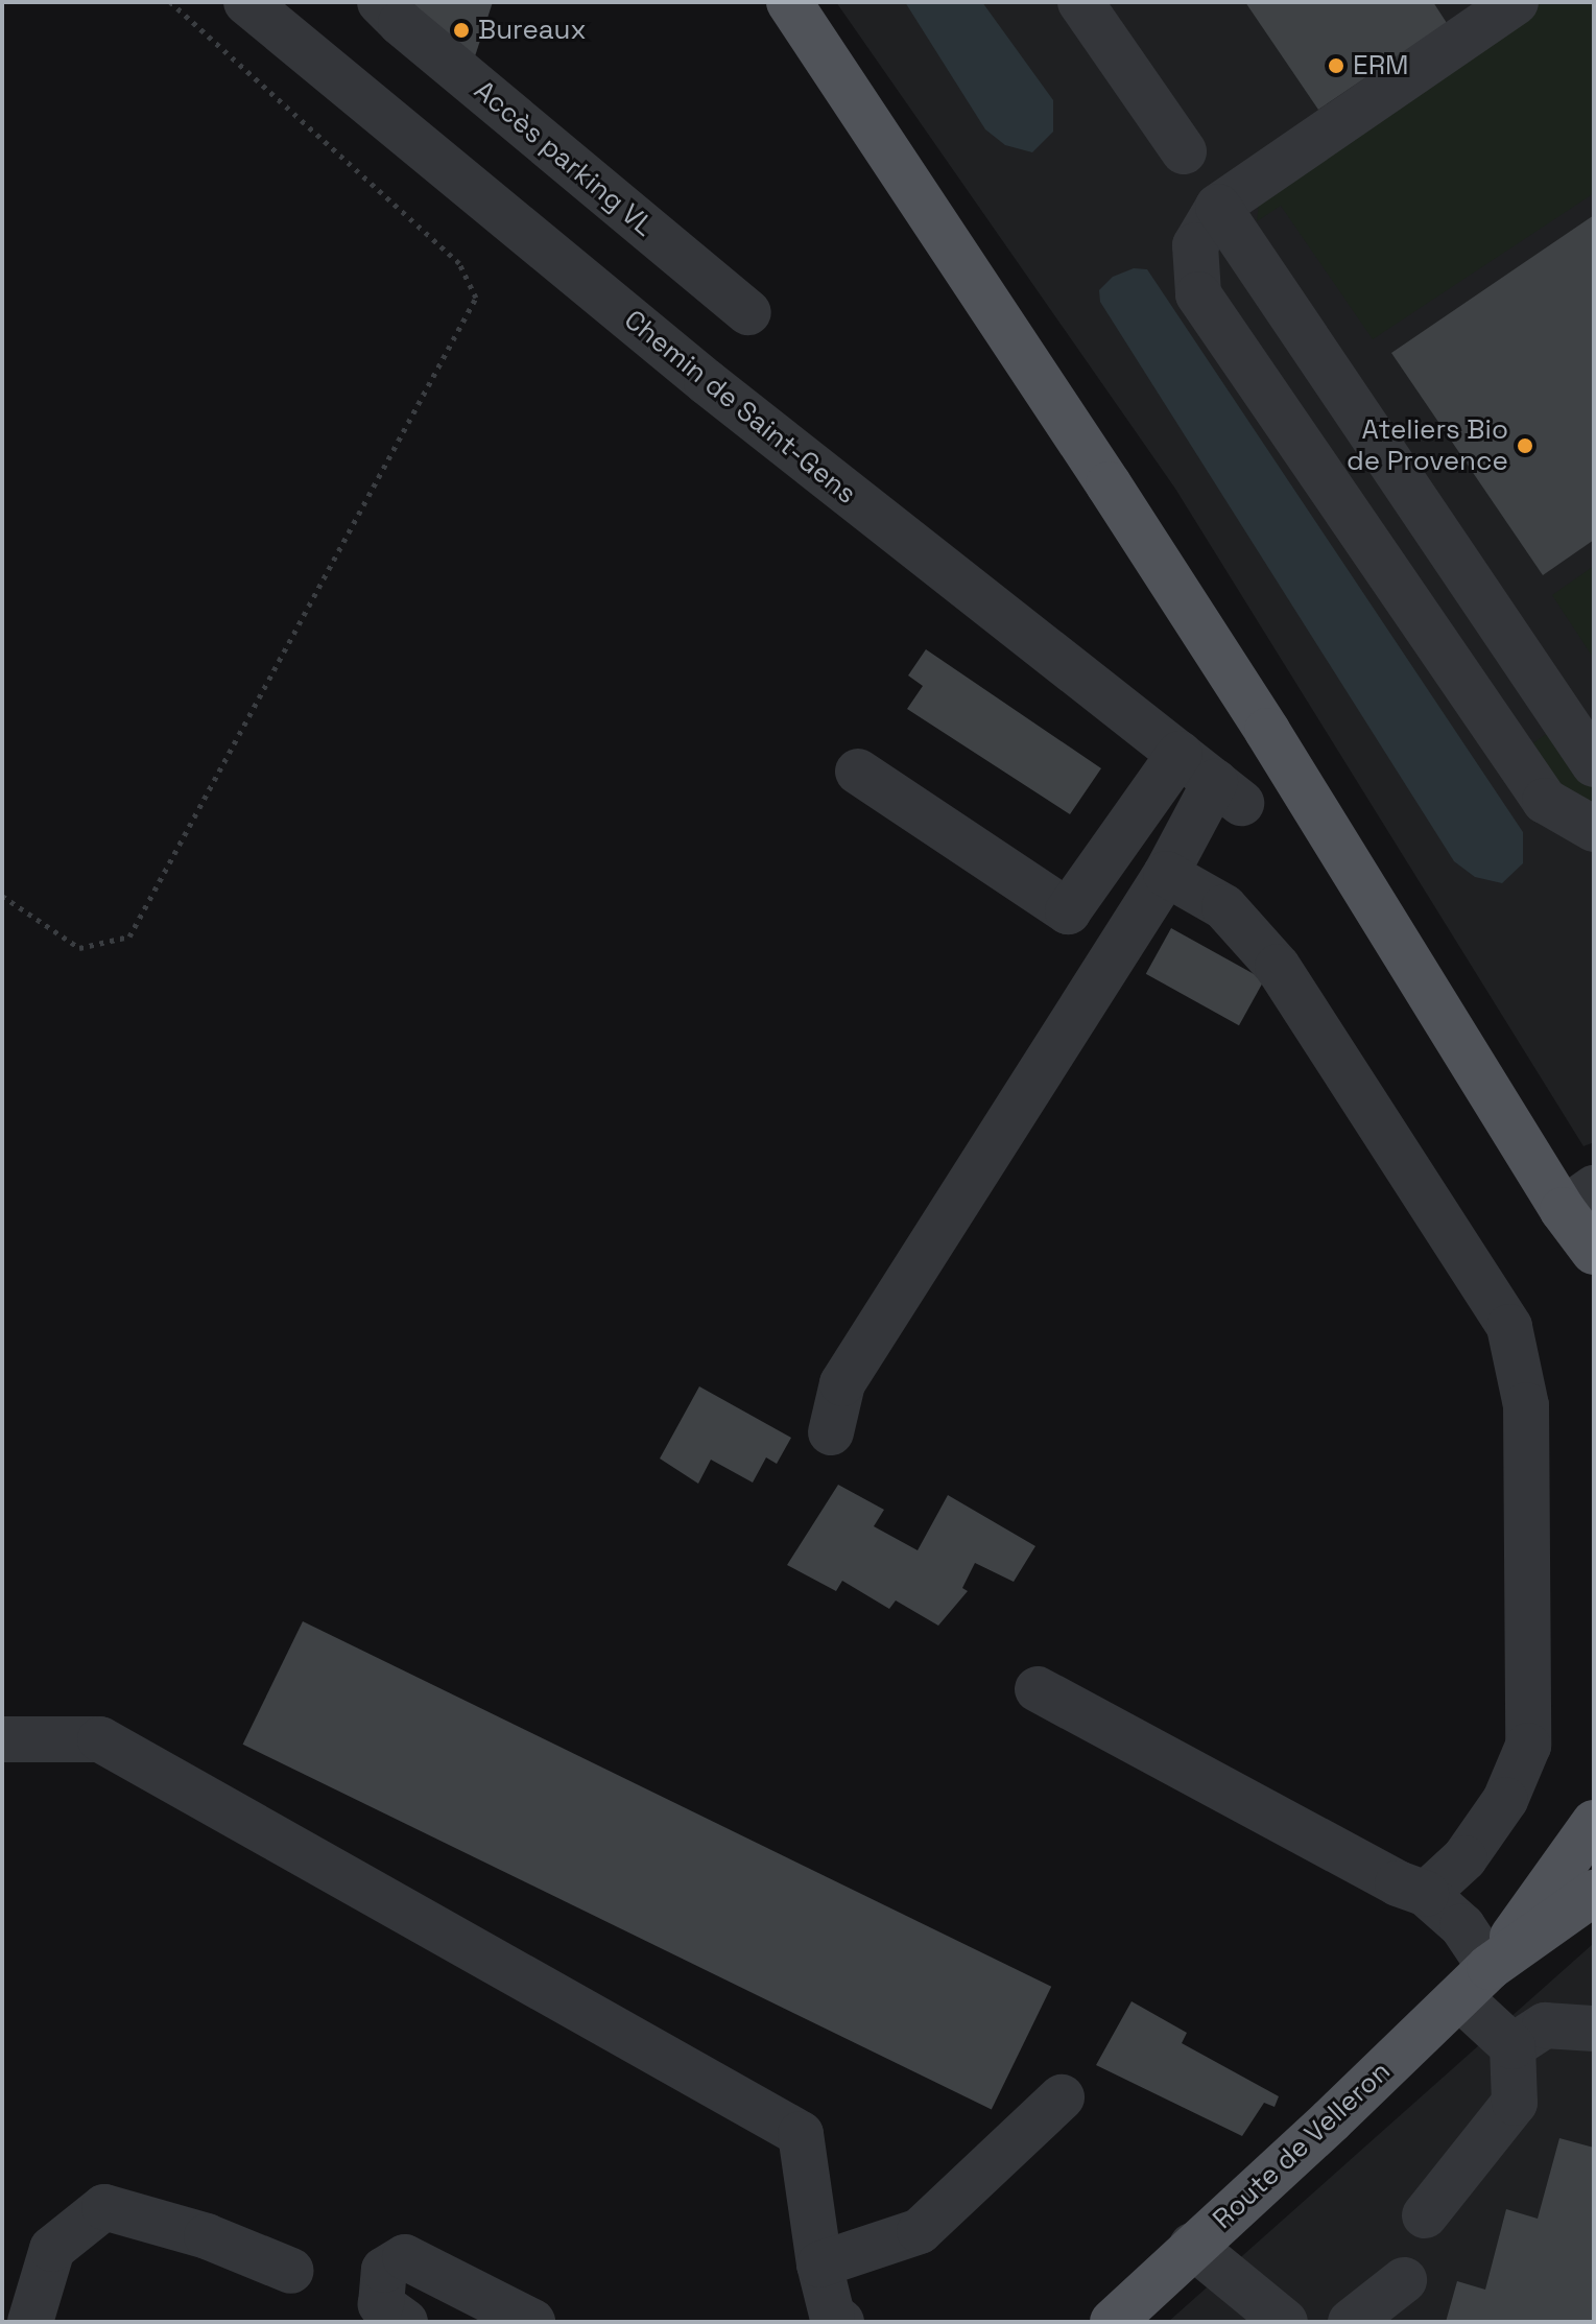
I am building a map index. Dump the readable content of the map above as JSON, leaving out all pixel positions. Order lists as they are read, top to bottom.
{
  "streets": {
    "main road": ["Route de Velleron"],
    "street": ["Accès parking VL", "Chemin de Saint-Gens"]
  },
  "places": ["Bureaux", "ERM", "Ateliers Bio de Provence"]
}
